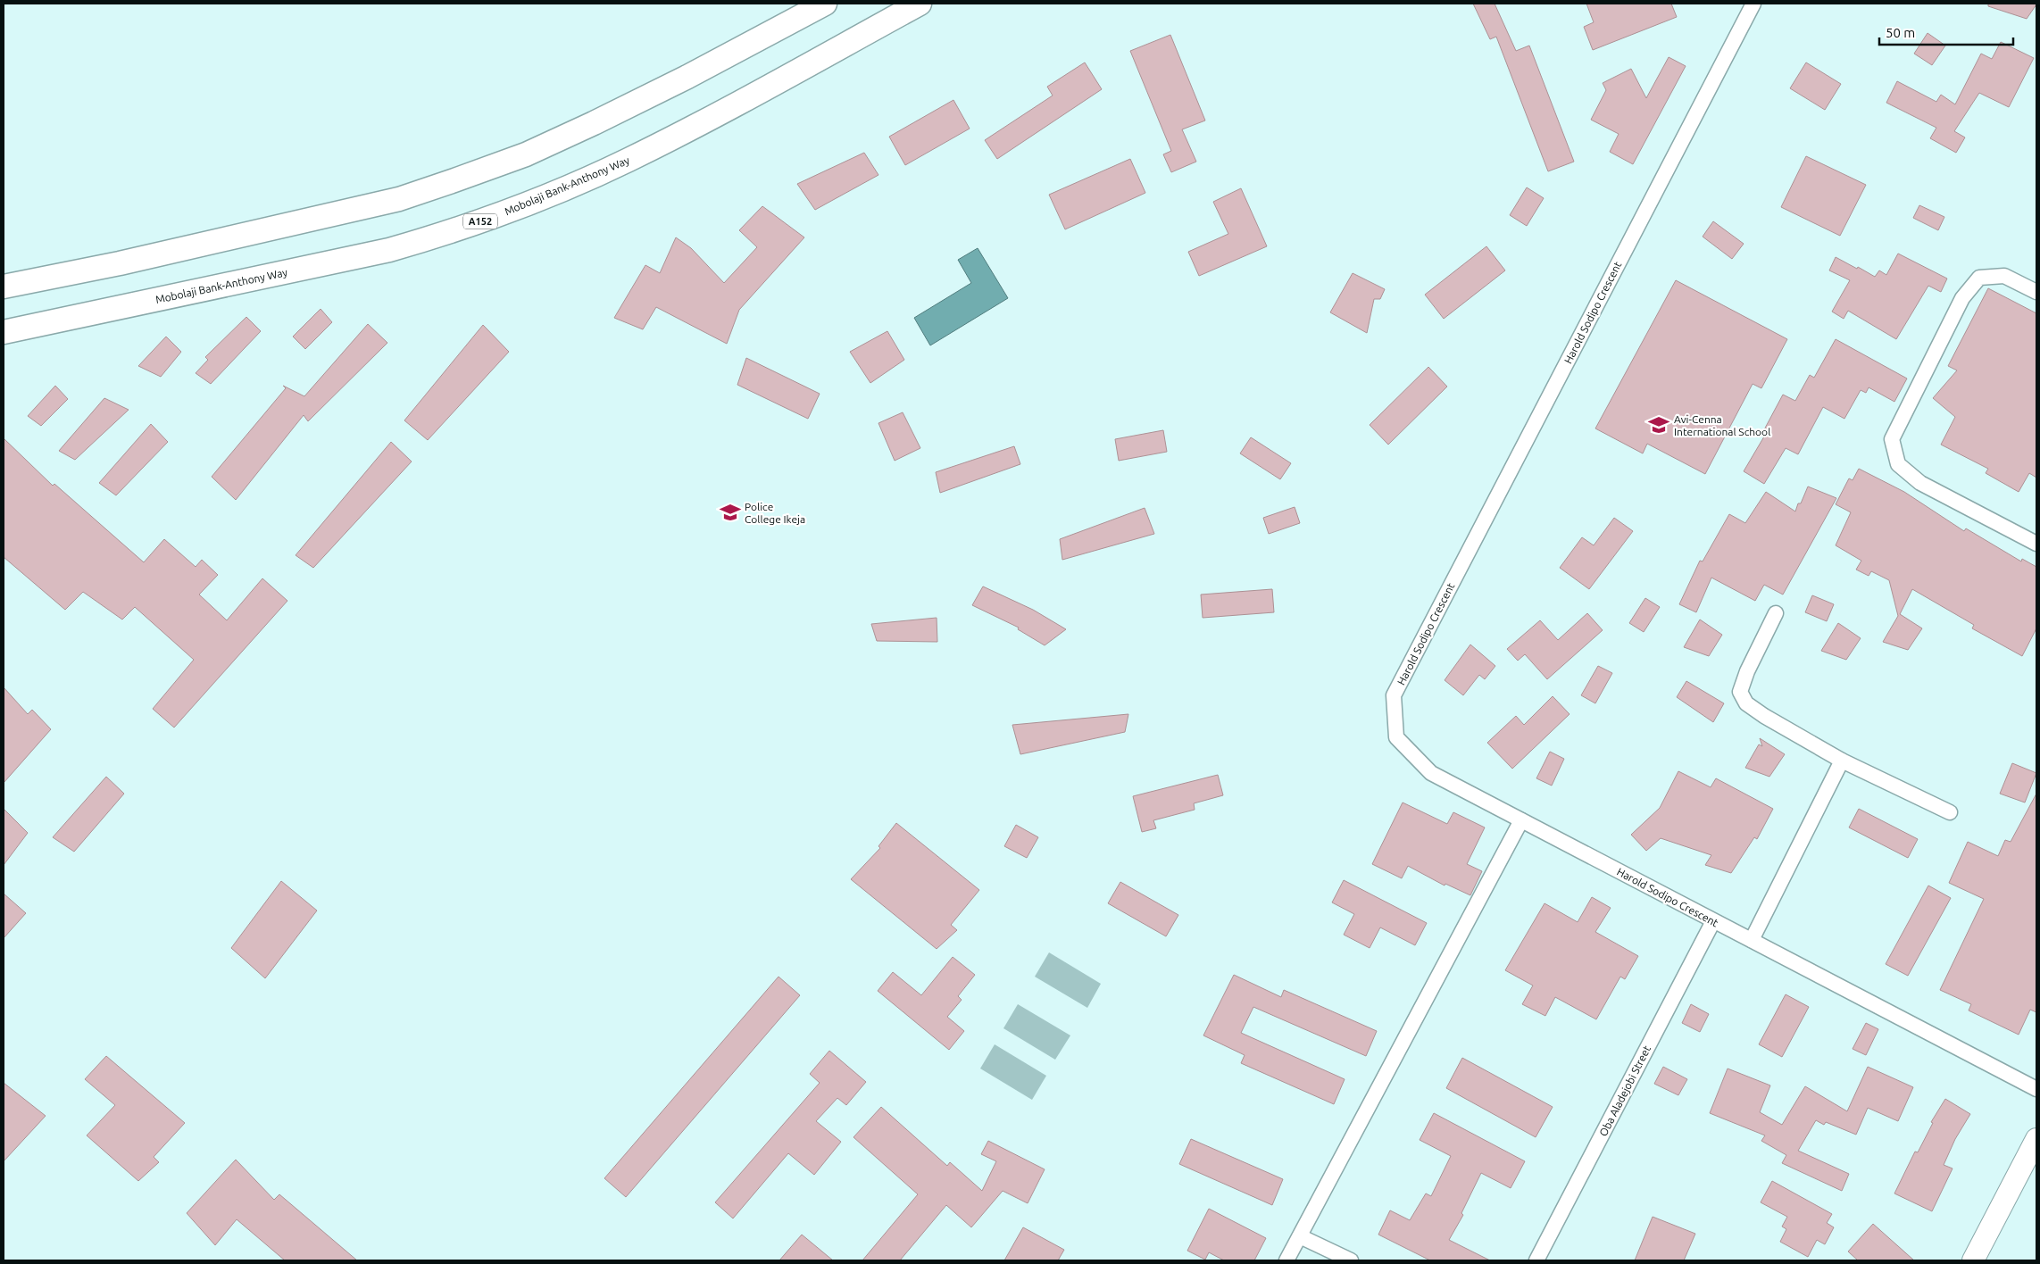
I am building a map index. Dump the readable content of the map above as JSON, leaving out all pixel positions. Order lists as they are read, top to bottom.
{
  "streets": {
    "main road": ["Mobolaji Bank-Anthony Way", "A152"],
    "street": ["Harold Sodipo Crescent", "Oba Aladejobi Street"]
  },
  "crossings": [
    ["Harold Sodipo Crescent", "Oba Aladejobi Street"]
  ],
  "places": {
    "school or university": ["Avi-Cenna International School", "Police College Ikeja"]
  },
  "scale_bar": "50 m"
}
